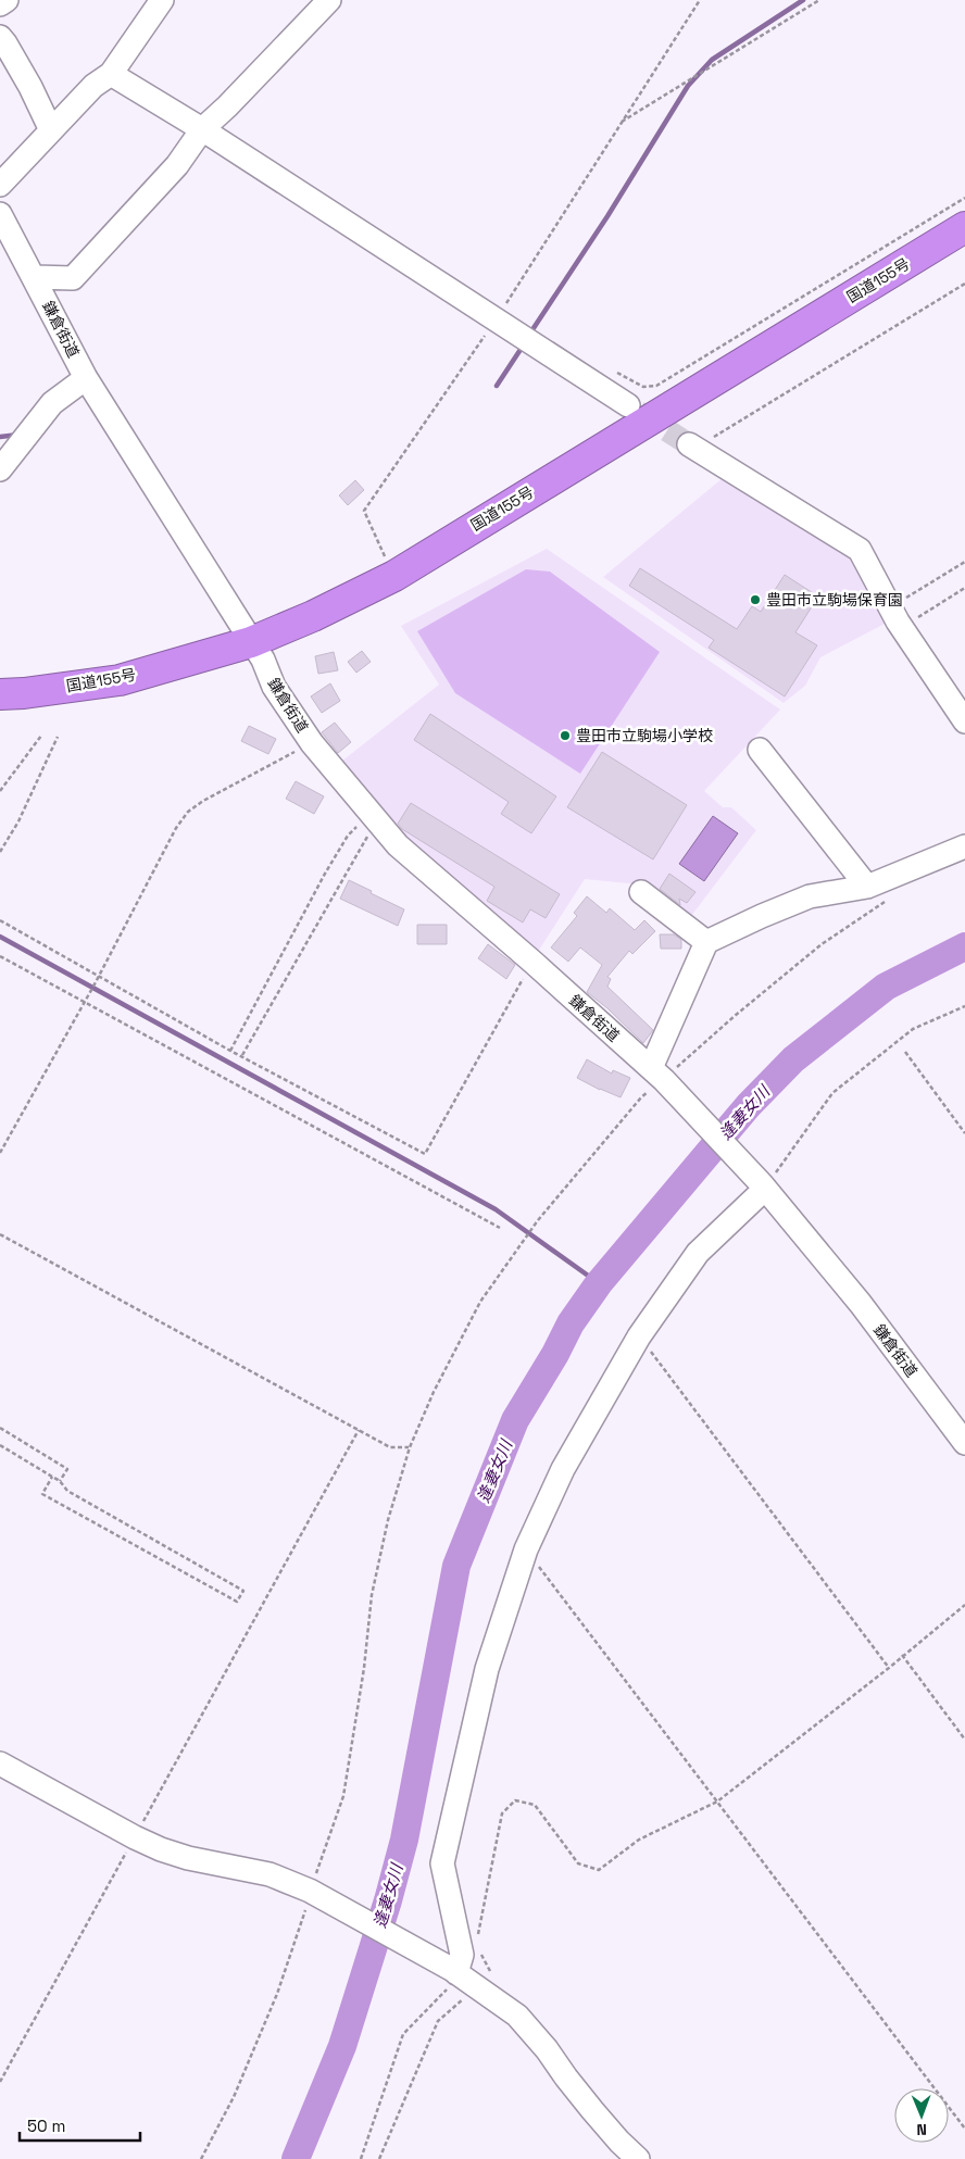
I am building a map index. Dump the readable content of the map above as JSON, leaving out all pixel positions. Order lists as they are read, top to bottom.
{
  "streets": {
    "highway": ["国道155号"],
    "street": ["鎌倉街道"]
  },
  "crossings": [
    ["国道155号", "鎌倉街道"]
  ],
  "water": ["逢妻女川"],
  "places": ["豊田市立駒場保育園", "豊田市立駒場小学校"],
  "scale_bar": "50 m",
  "north": "bottom"
}
